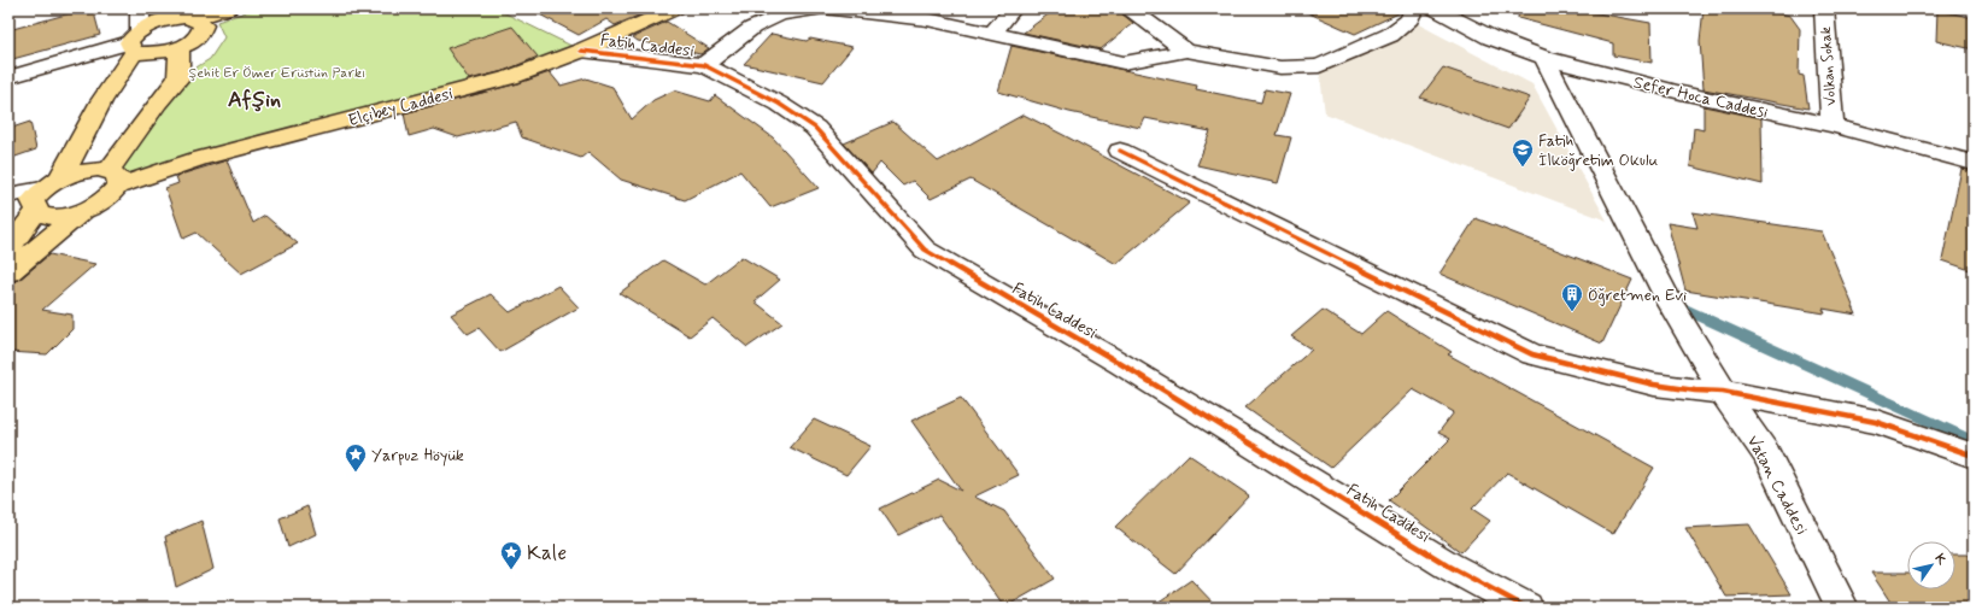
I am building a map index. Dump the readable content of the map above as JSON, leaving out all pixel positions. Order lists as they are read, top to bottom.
{
  "streets": {
    "main road": ["Elçibey Caddesi"],
    "street": [
      "Fatih Caddesi",
      "Volkan Sokak",
      "Sefer Hoca Caddesi",
      "Vatan Caddesi"
    ]
  },
  "crossings": [
    ["Fatih Caddesi", "Elçibey Caddesi"],
    ["Volkan Sokak", "Sefer Hoca Caddesi"],
    ["Sefer Hoca Caddesi", "Vatan Caddesi"]
  ],
  "districts": ["Afşin"],
  "parks": ["Şehit Er Ömer Erüstün Parkı"],
  "places": {
    "school or university": ["Fatih İlköğretim Okulu"],
    "building": ["Öğretmen Evi"],
    "place": ["Yarpuz Höyük", "Kale"]
  },
  "north": "top right"
}
